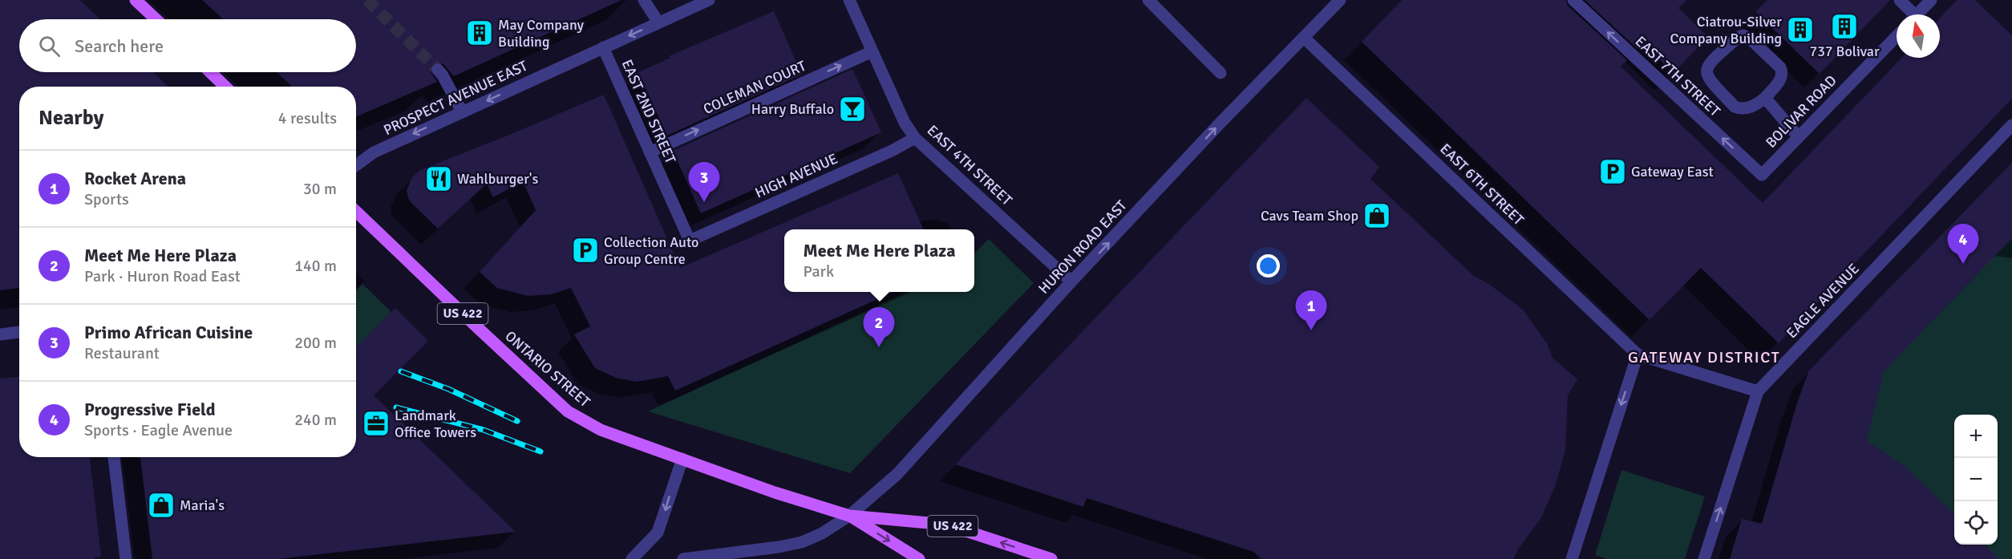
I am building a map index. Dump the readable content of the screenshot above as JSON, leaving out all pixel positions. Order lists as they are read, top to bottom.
{
  "streets": {
    "main road": ["US 422", "ONTARIO STREET"],
    "street": [
      "EAST 7TH STREET",
      "COLEMAN COURT",
      "PROSPECT AVENUE EAST",
      "EAST 2ND STREET",
      "BOLIVAR ROAD",
      "EAST 4TH STREET",
      "HIGH AVENUE",
      "EAST 6TH STREET",
      "HURON ROAD EAST",
      "EAGLE AVENUE"
    ]
  },
  "crossings": [
    ["EAST 7TH STREET", "BOLIVAR ROAD"],
    ["COLEMAN COURT", "EAST 2ND STREET"],
    ["COLEMAN COURT", "EAST 4TH STREET"],
    ["PROSPECT AVENUE EAST", "EAST 2ND STREET"],
    ["EAST 2ND STREET", "HIGH AVENUE"],
    ["EAST 4TH STREET", "HIGH AVENUE"],
    ["EAST 4TH STREET", "HURON ROAD EAST"],
    ["EAST 6TH STREET", "HURON ROAD EAST"],
    ["EAST 6TH STREET", "EAGLE AVENUE"],
    ["HURON ROAD EAST", "ONTARIO STREET"]
  ],
  "one_way": [
    "EAST 7TH STREET",
    "COLEMAN COURT",
    "PROSPECT AVENUE EAST",
    "HURON ROAD EAST"
  ],
  "districts": ["GATEWAY DISTRICT"],
  "places": {
    "building": ["737 Bolivar", "Ciatrou-Silver Company Building", "May Company Building"],
    "bar": ["Harry Buffalo"],
    "parking": ["Gateway East", "Collection Auto Group Centre"],
    "restaurant": ["Wahlburger's"],
    "shop": ["Cavs Team Shop", "Maria's"],
    "office": ["Landmark Office Towers"]
  },
  "north": "top",
  "page": {
    "search": "Search here",
    "heading": ["Nearby", "4 results"],
    "list": [
      {
        "mark": "1",
        "name": "Rocket Arena",
        "note": "Sports",
        "value": "30 m"
      },
      {
        "mark": "2",
        "name": "Meet Me Here Plaza",
        "note": "Park · Huron Road East",
        "value": "140 m"
      },
      {
        "mark": "3",
        "name": "Primo African Cuisine",
        "note": "Restaurant",
        "value": "200 m"
      },
      {
        "mark": "4",
        "name": "Progressive Field",
        "note": "Sports · Eagle Avenue",
        "value": "240 m"
      }
    ],
    "pins": [
      "3",
      "4",
      "1",
      "2"
    ],
    "popup": ["Meet Me Here Plaza", "Park"],
    "map_buttons": ["+", "−"]
  }
}
